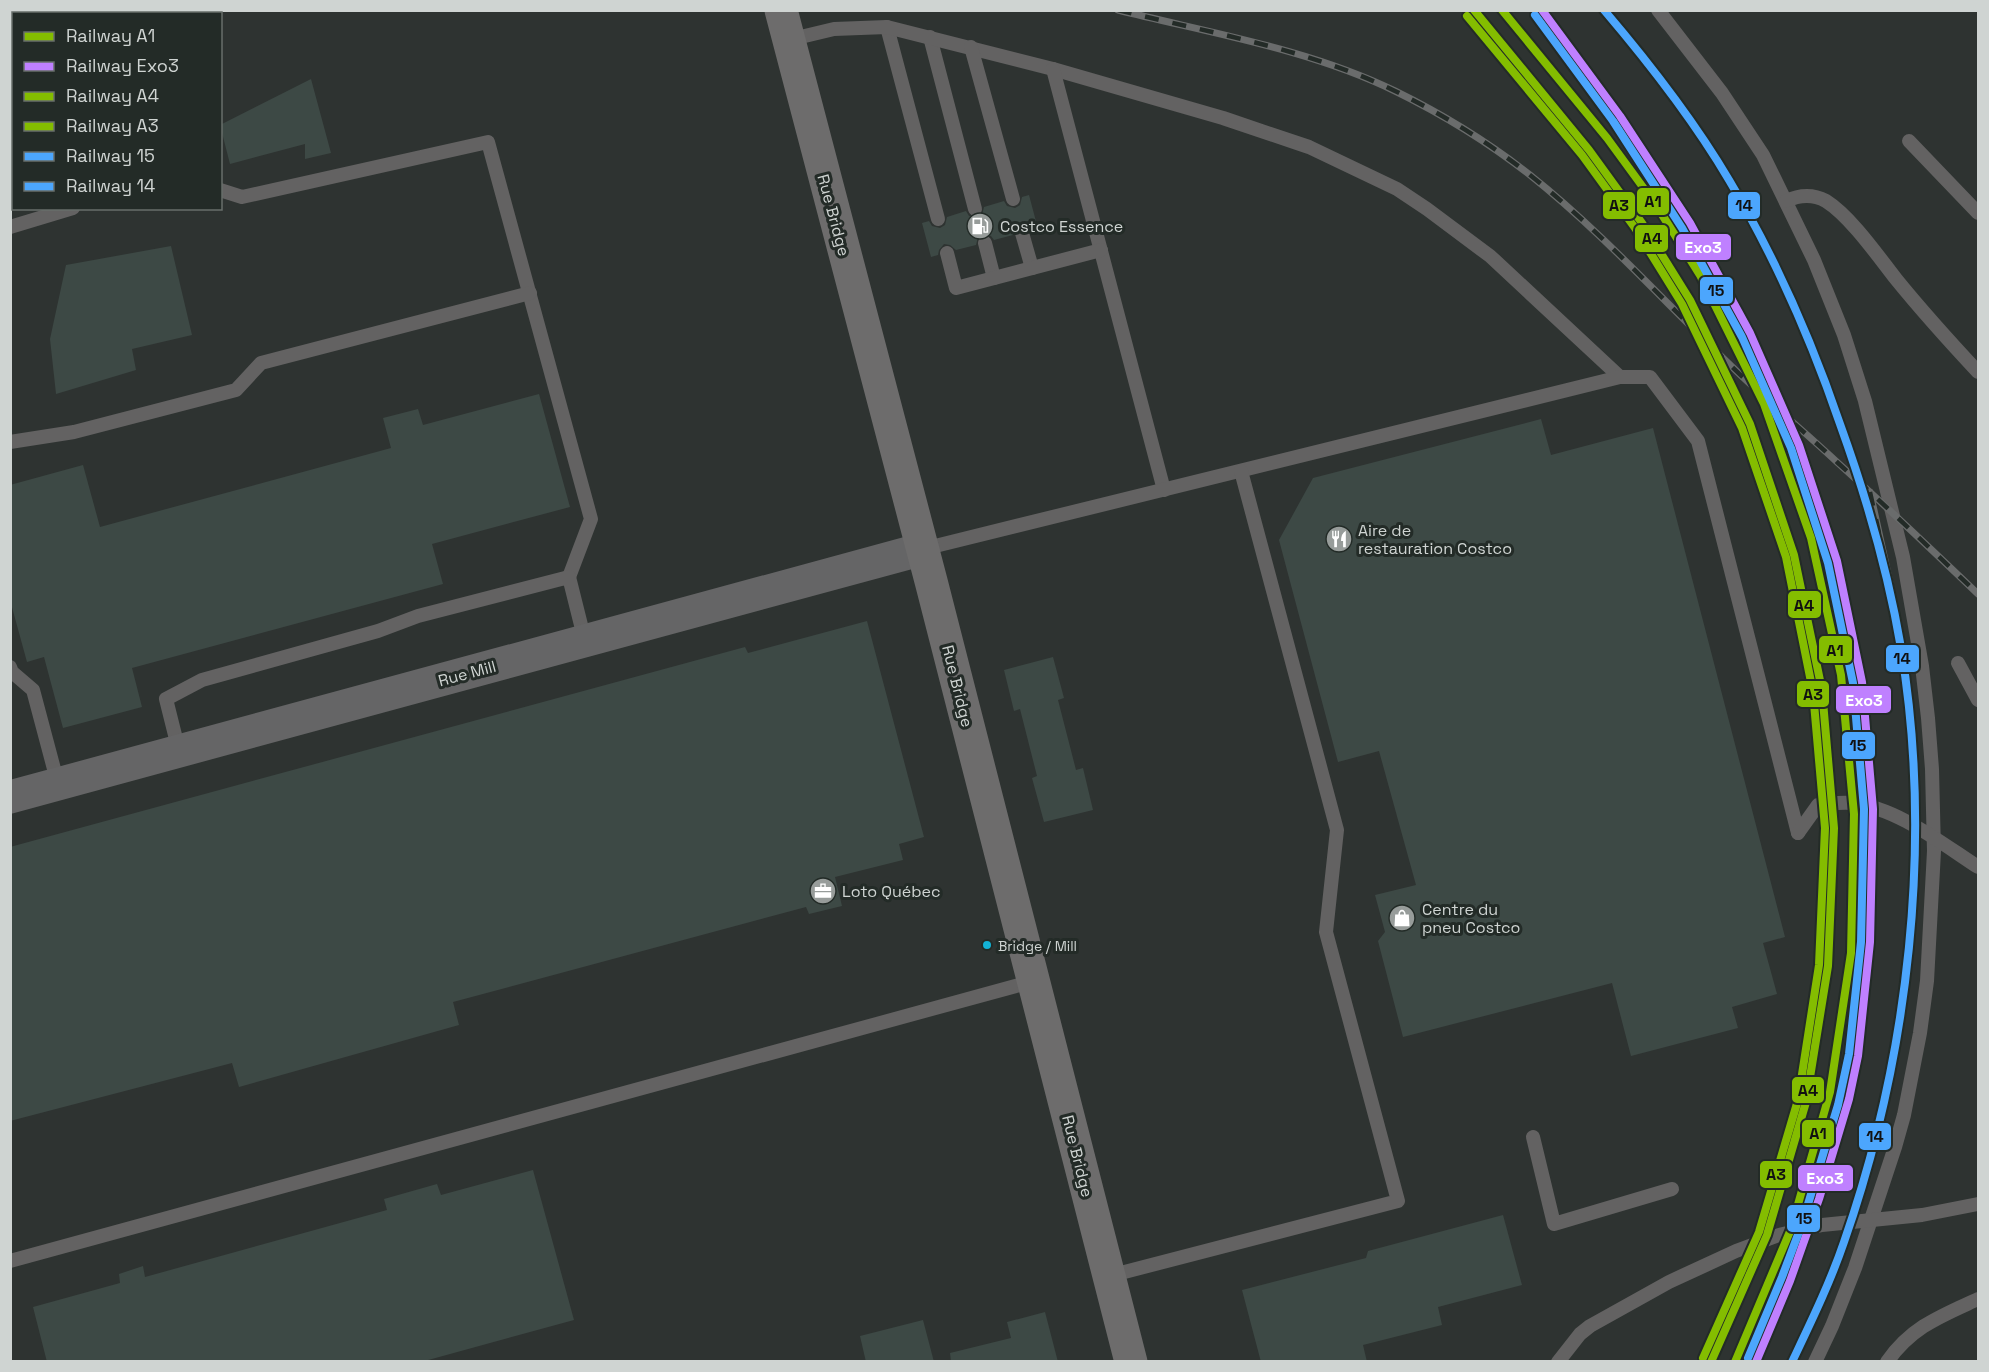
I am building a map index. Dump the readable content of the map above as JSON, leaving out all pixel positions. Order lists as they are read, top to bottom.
{
  "streets": {
    "main road": ["Rue Bridge"],
    "street": ["Rue Mill"]
  },
  "crossings": [
    ["Rue Bridge", "Rue Mill"]
  ],
  "places": {
    "fuel station": ["Costco Essence"],
    "restaurant": ["Aire de restauration Costco"],
    "office": ["Loto Québec"],
    "shop": ["Centre du pneu Costco"],
    "other": ["Bridge / Mill"]
  },
  "lines": [
    "rail line A1",
    "rail line Exo3",
    "rail line A4",
    "rail line 14",
    "rail line 15",
    "rail line A3"
  ],
  "legend": [
    "Railway A1",
    "Railway Exo3",
    "Railway A4",
    "Railway A3",
    "Railway 15",
    "Railway 14"
  ]
}
